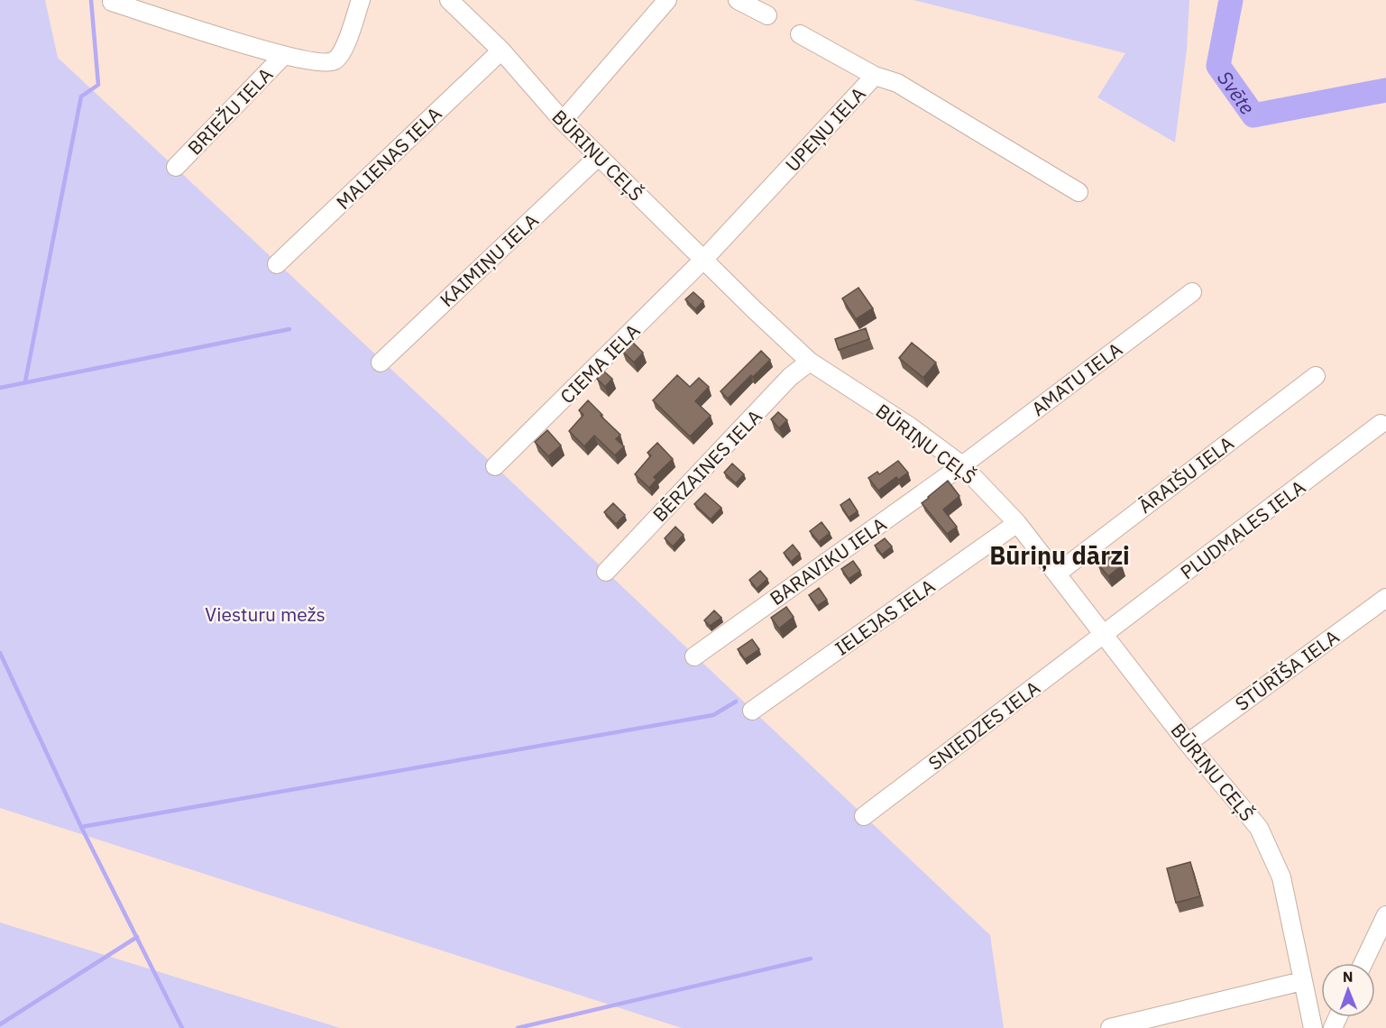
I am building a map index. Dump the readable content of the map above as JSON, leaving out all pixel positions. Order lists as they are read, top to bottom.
{
  "streets": {
    "street": [
      "BRIEŽU IELA",
      "UPEŅU IELA",
      "BŪRIŅU CEĻŠ",
      "MALIENAS IELA",
      "KAIMIŅU IELA",
      "CIEMA IELA",
      "AMATU IELA",
      "BĒRZAINES IELA",
      "ĀRAIŠU IELA",
      "PLUDMALES IELA",
      "BARAVIKU IELA",
      "IELEJAS IELA",
      "STŪRĪŠA IELA",
      "SNIEDZES IELA"
    ]
  },
  "crossings": [
    ["UPEŅU IELA", "BŪRIŅU CEĻŠ"],
    ["UPEŅU IELA", "CIEMA IELA"],
    ["BŪRIŅU CEĻŠ", "MALIENAS IELA"],
    ["BŪRIŅU CEĻŠ", "KAIMIŅU IELA"],
    ["BŪRIŅU CEĻŠ", "CIEMA IELA"],
    ["BŪRIŅU CEĻŠ", "AMATU IELA"],
    ["BŪRIŅU CEĻŠ", "BĒRZAINES IELA"],
    ["BŪRIŅU CEĻŠ", "ĀRAIŠU IELA"],
    ["BŪRIŅU CEĻŠ", "PLUDMALES IELA"],
    ["BŪRIŅU CEĻŠ", "BARAVIKU IELA"],
    ["BŪRIŅU CEĻŠ", "IELEJAS IELA"],
    ["BŪRIŅU CEĻŠ", "STŪRĪŠA IELA"],
    ["BŪRIŅU CEĻŠ", "SNIEDZES IELA"],
    ["AMATU IELA", "BARAVIKU IELA"],
    ["PLUDMALES IELA", "SNIEDZES IELA"]
  ],
  "districts": ["Būriņu dārzi"],
  "water": ["Svēte"],
  "parks": ["Viesturu mežs"],
  "north": "top"
}
